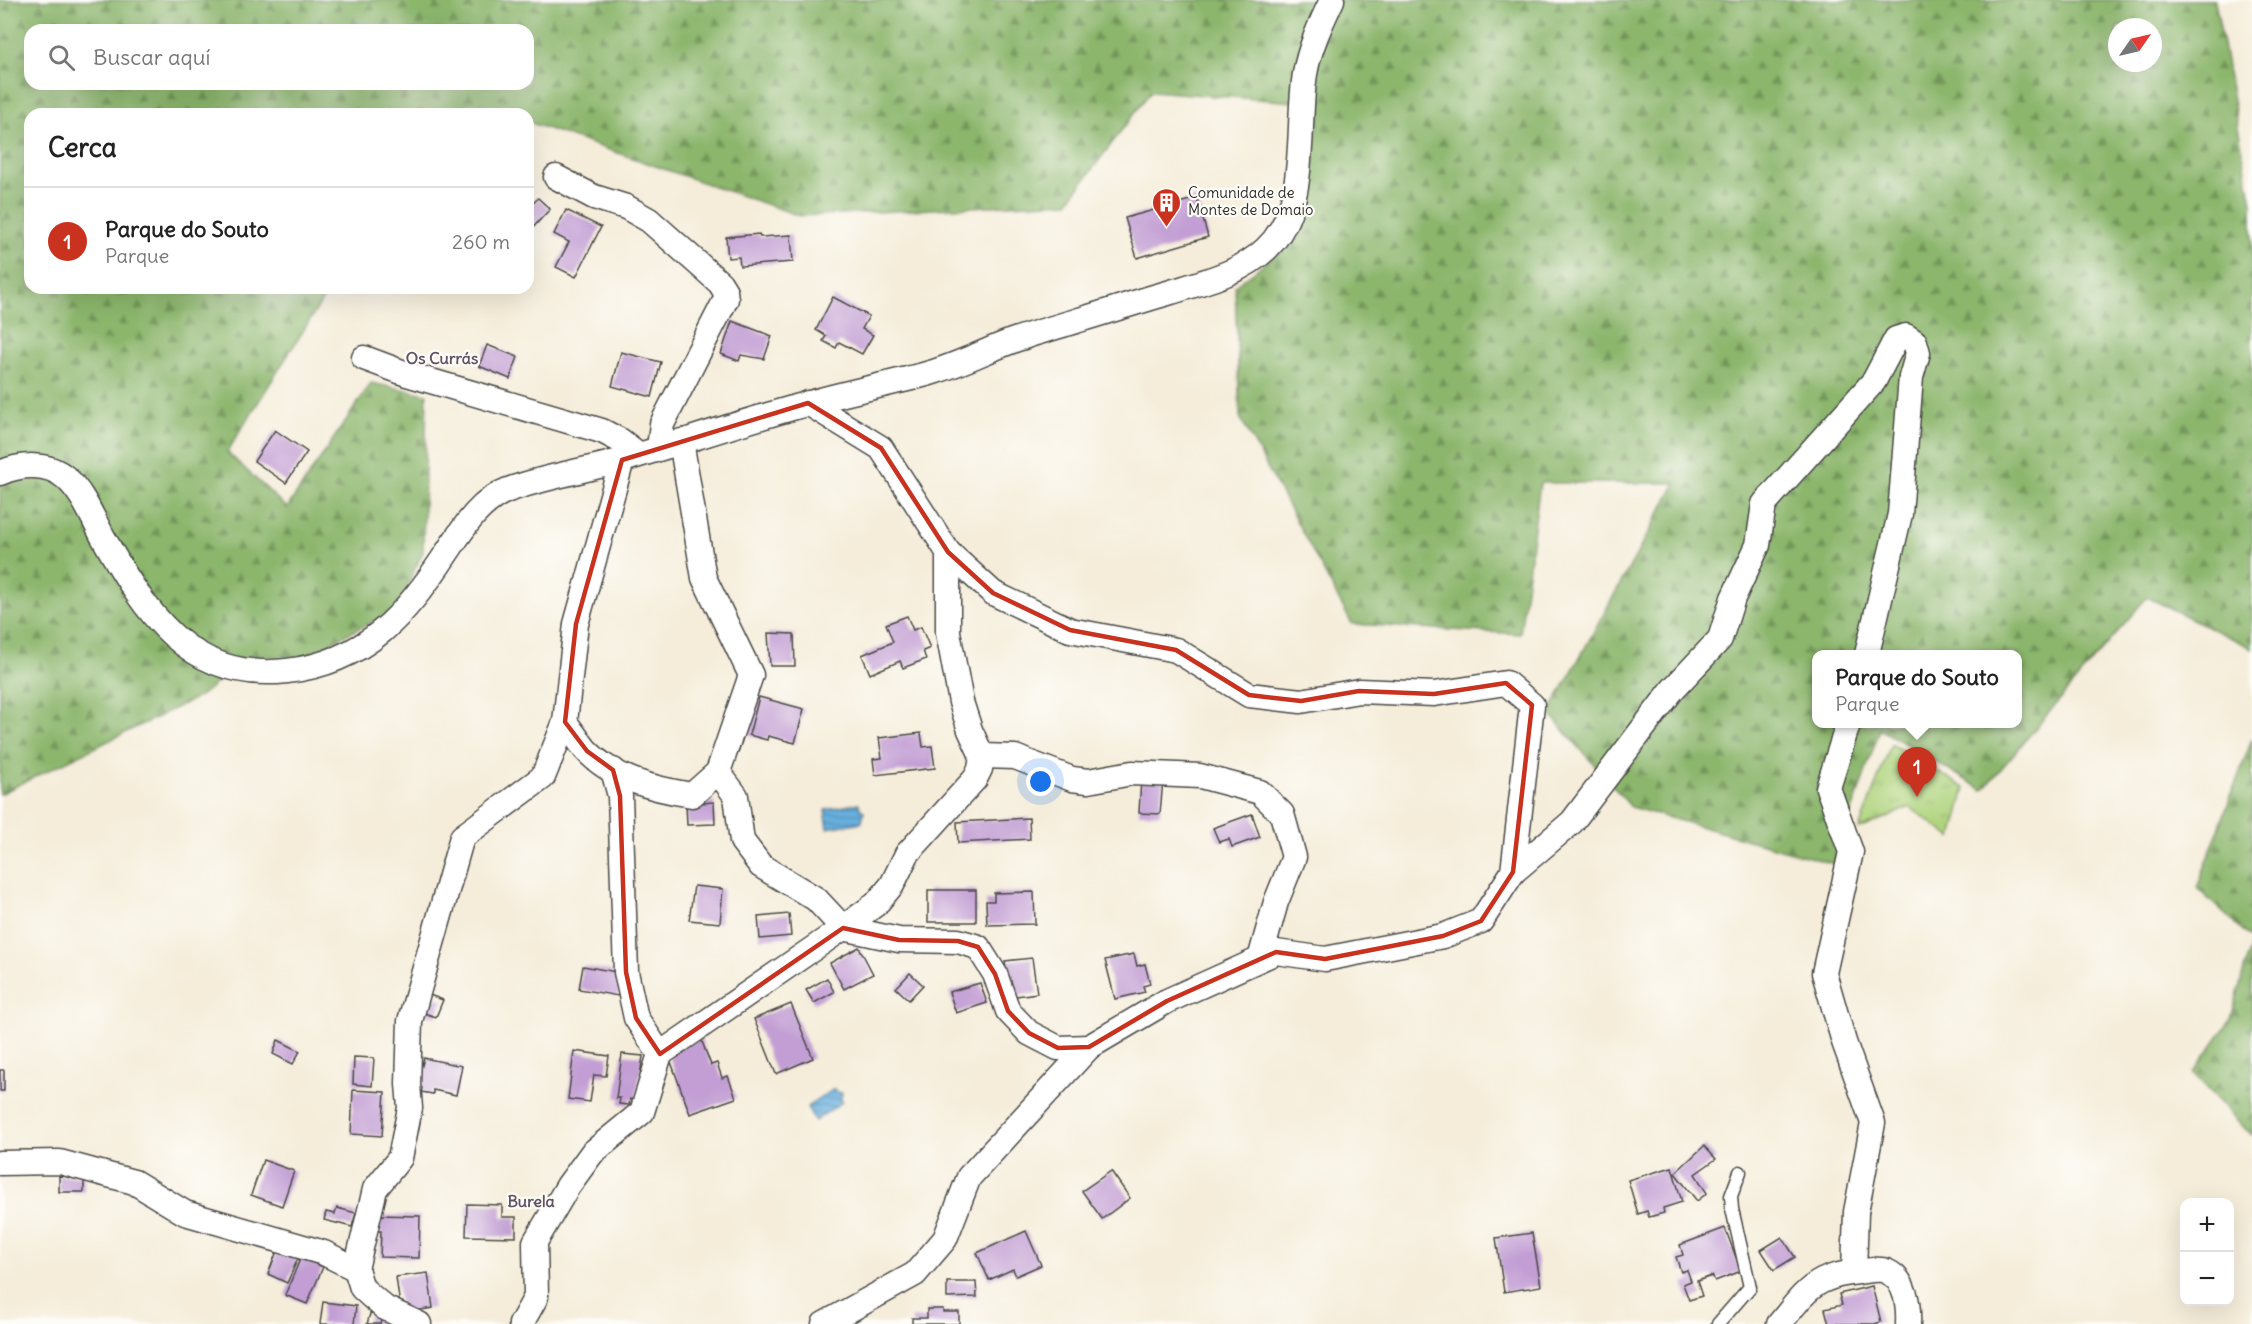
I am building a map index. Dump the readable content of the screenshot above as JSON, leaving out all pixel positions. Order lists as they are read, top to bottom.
{
  "districts": ["Os Currás", "Burela"],
  "places": {
    "building": ["Comunidade de Montes de Domaio"]
  },
  "north": "top right",
  "page": {
    "search": "Buscar aquí",
    "heading": "Cerca",
    "list": [
      {
        "mark": "1",
        "name": "Parque do Souto",
        "note": "Parque",
        "value": "260 m"
      }
    ],
    "popup": ["Parque do Souto", "Parque"],
    "pins": "1",
    "map_buttons": ["+", "−"]
  }
}
